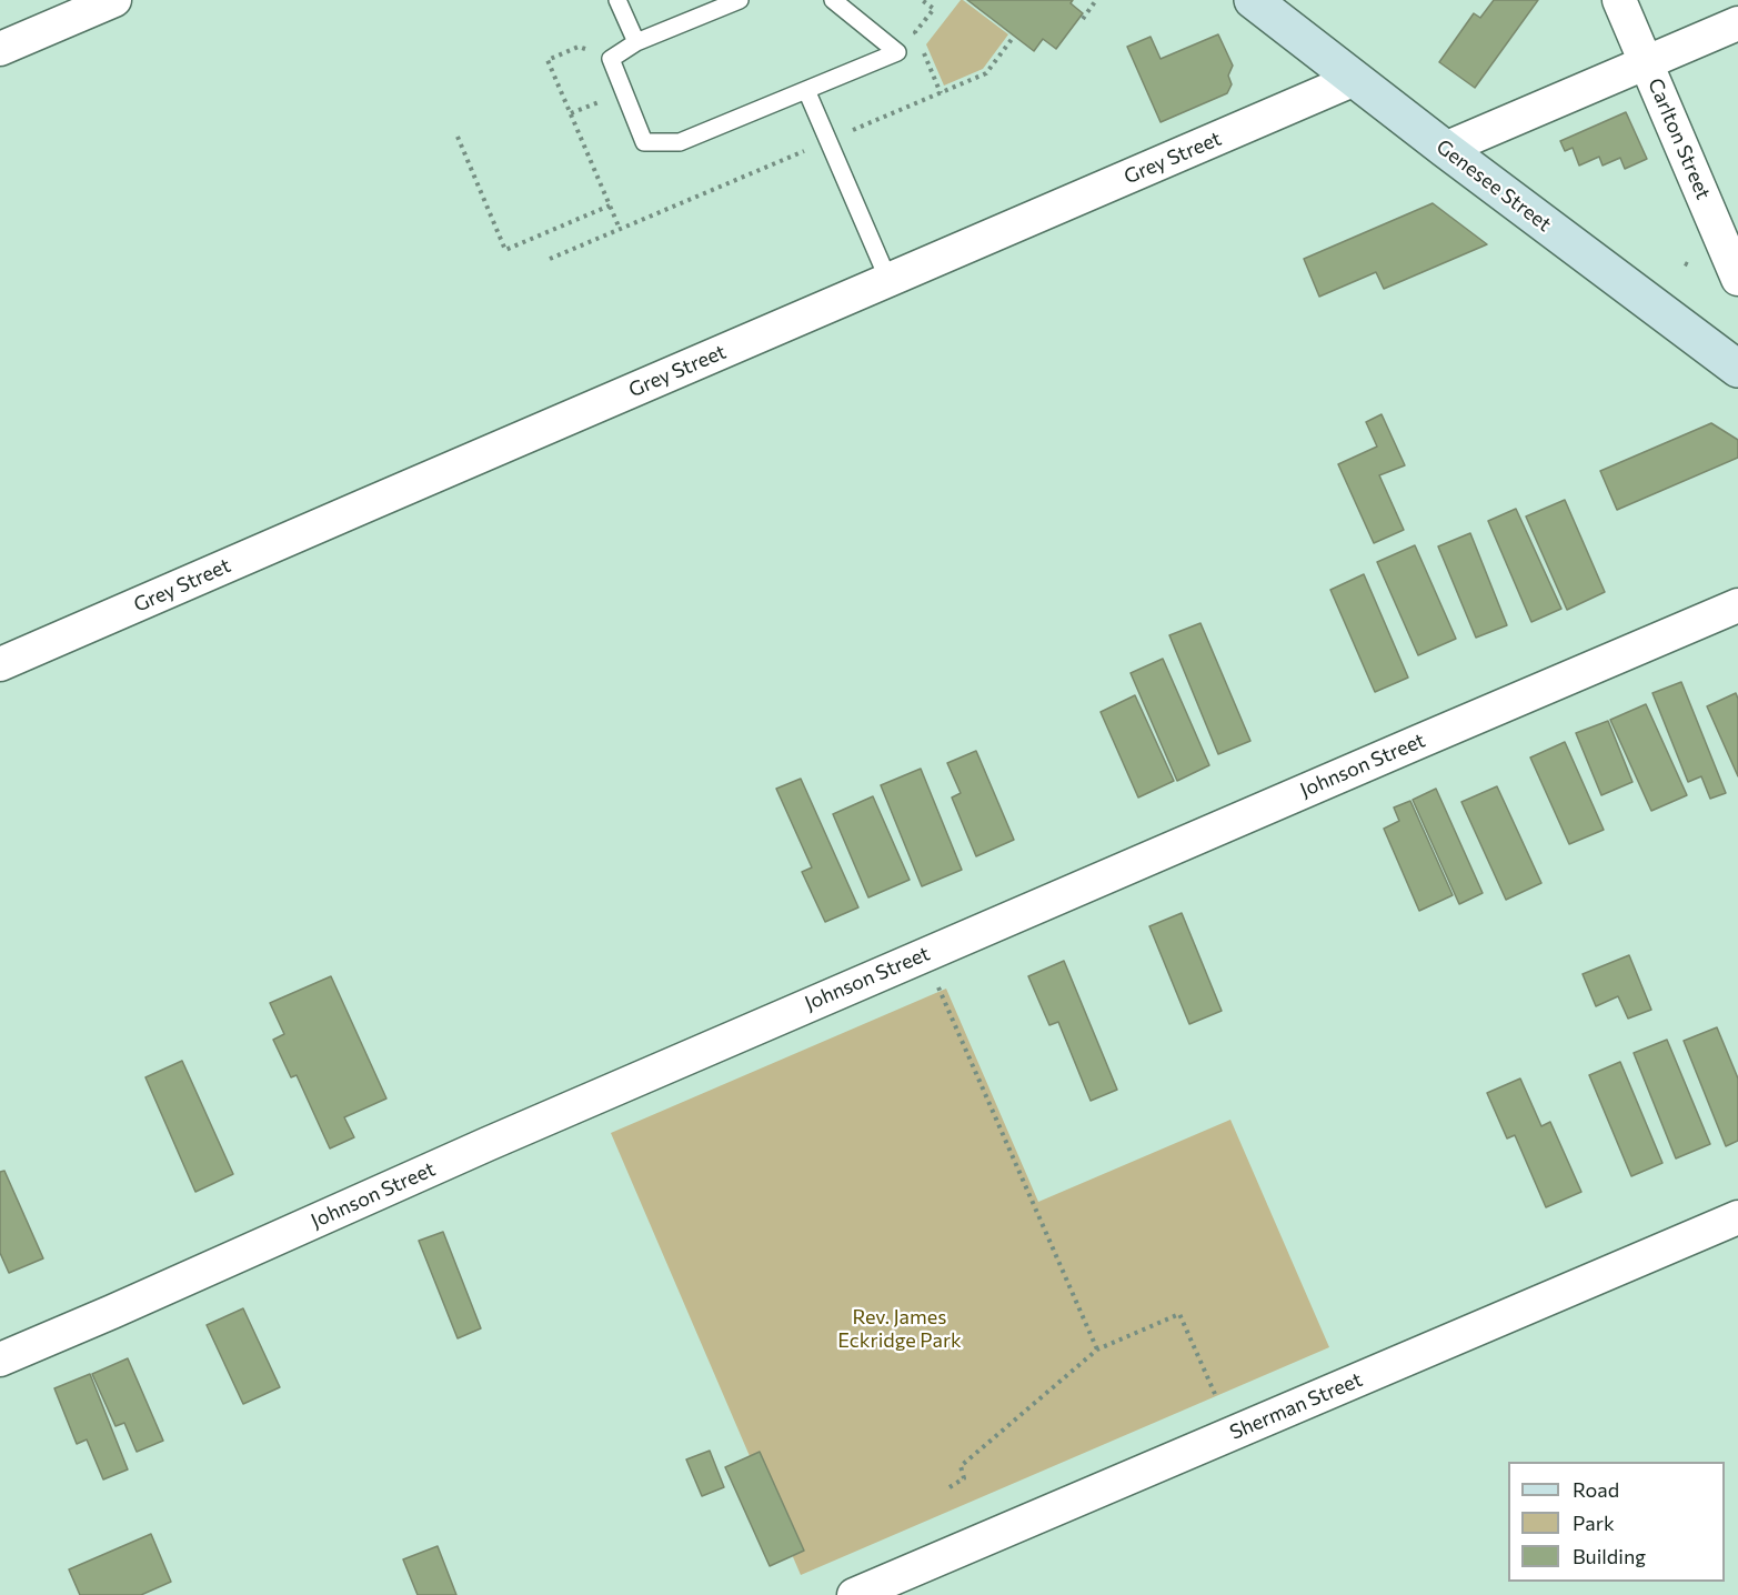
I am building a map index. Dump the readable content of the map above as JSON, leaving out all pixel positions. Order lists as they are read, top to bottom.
{
  "streets": {
    "main road": ["Genesee Street"],
    "street": [
      "Carlton Street",
      "Grey Street",
      "Johnson Street",
      "Sherman Street"
    ]
  },
  "crossings": [
    ["Grey Street", "Genesee Street"]
  ],
  "parks": ["Rev. James Eckridge Park"],
  "legend": ["Road", "Park", "Building"]
}
